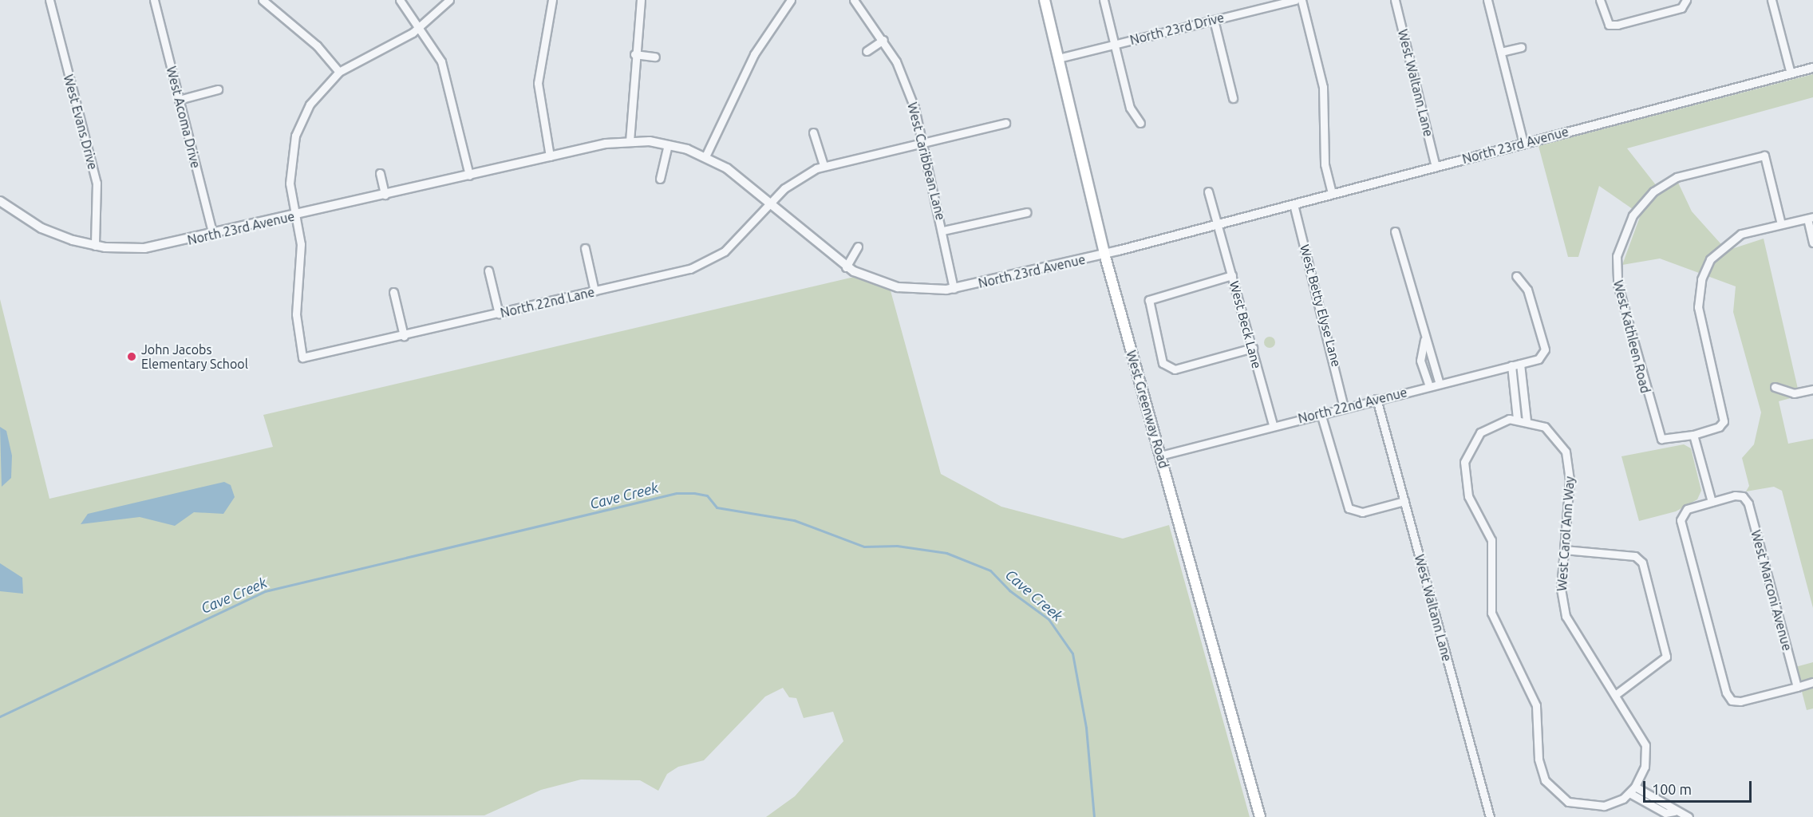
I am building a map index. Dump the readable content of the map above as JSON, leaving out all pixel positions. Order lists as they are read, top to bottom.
{
  "streets": {
    "main road": ["West Greenway Road"],
    "street": [
      "North 23rd Drive",
      "West Waltann Lane",
      "West Acoma Drive",
      "West Evans Drive",
      "North 23rd Avenue",
      "West Caribbean Lane",
      "North 22nd Lane",
      "West Betty Elyse Lane",
      "West Beck Lane",
      "West Kathleen Road",
      "North 22nd Avenue",
      "West Carol Ann Way",
      "West Marconi Avenue"
    ]
  },
  "crossings": [
    ["North 23rd Drive", "West Greenway Road"],
    ["West Waltann Lane", "North 23rd Avenue"],
    ["West Waltann Lane", "North 22nd Avenue"],
    ["West Acoma Drive", "North 23rd Avenue"],
    ["West Evans Drive", "North 23rd Avenue"],
    ["North 23rd Avenue", "West Caribbean Lane"],
    ["North 23rd Avenue", "North 22nd Lane"],
    ["North 23rd Avenue", "West Betty Elyse Lane"],
    ["North 23rd Avenue", "West Beck Lane"],
    ["North 23rd Avenue", "West Greenway Road"],
    ["West Caribbean Lane", "North 22nd Lane"],
    ["West Betty Elyse Lane", "North 22nd Avenue"],
    ["West Beck Lane", "North 22nd Avenue"],
    ["North 22nd Avenue", "West Greenway Road"]
  ],
  "water": ["Cave Creek"],
  "places": ["John Jacobs Elementary School"],
  "scale_bar": "100 m"
}
